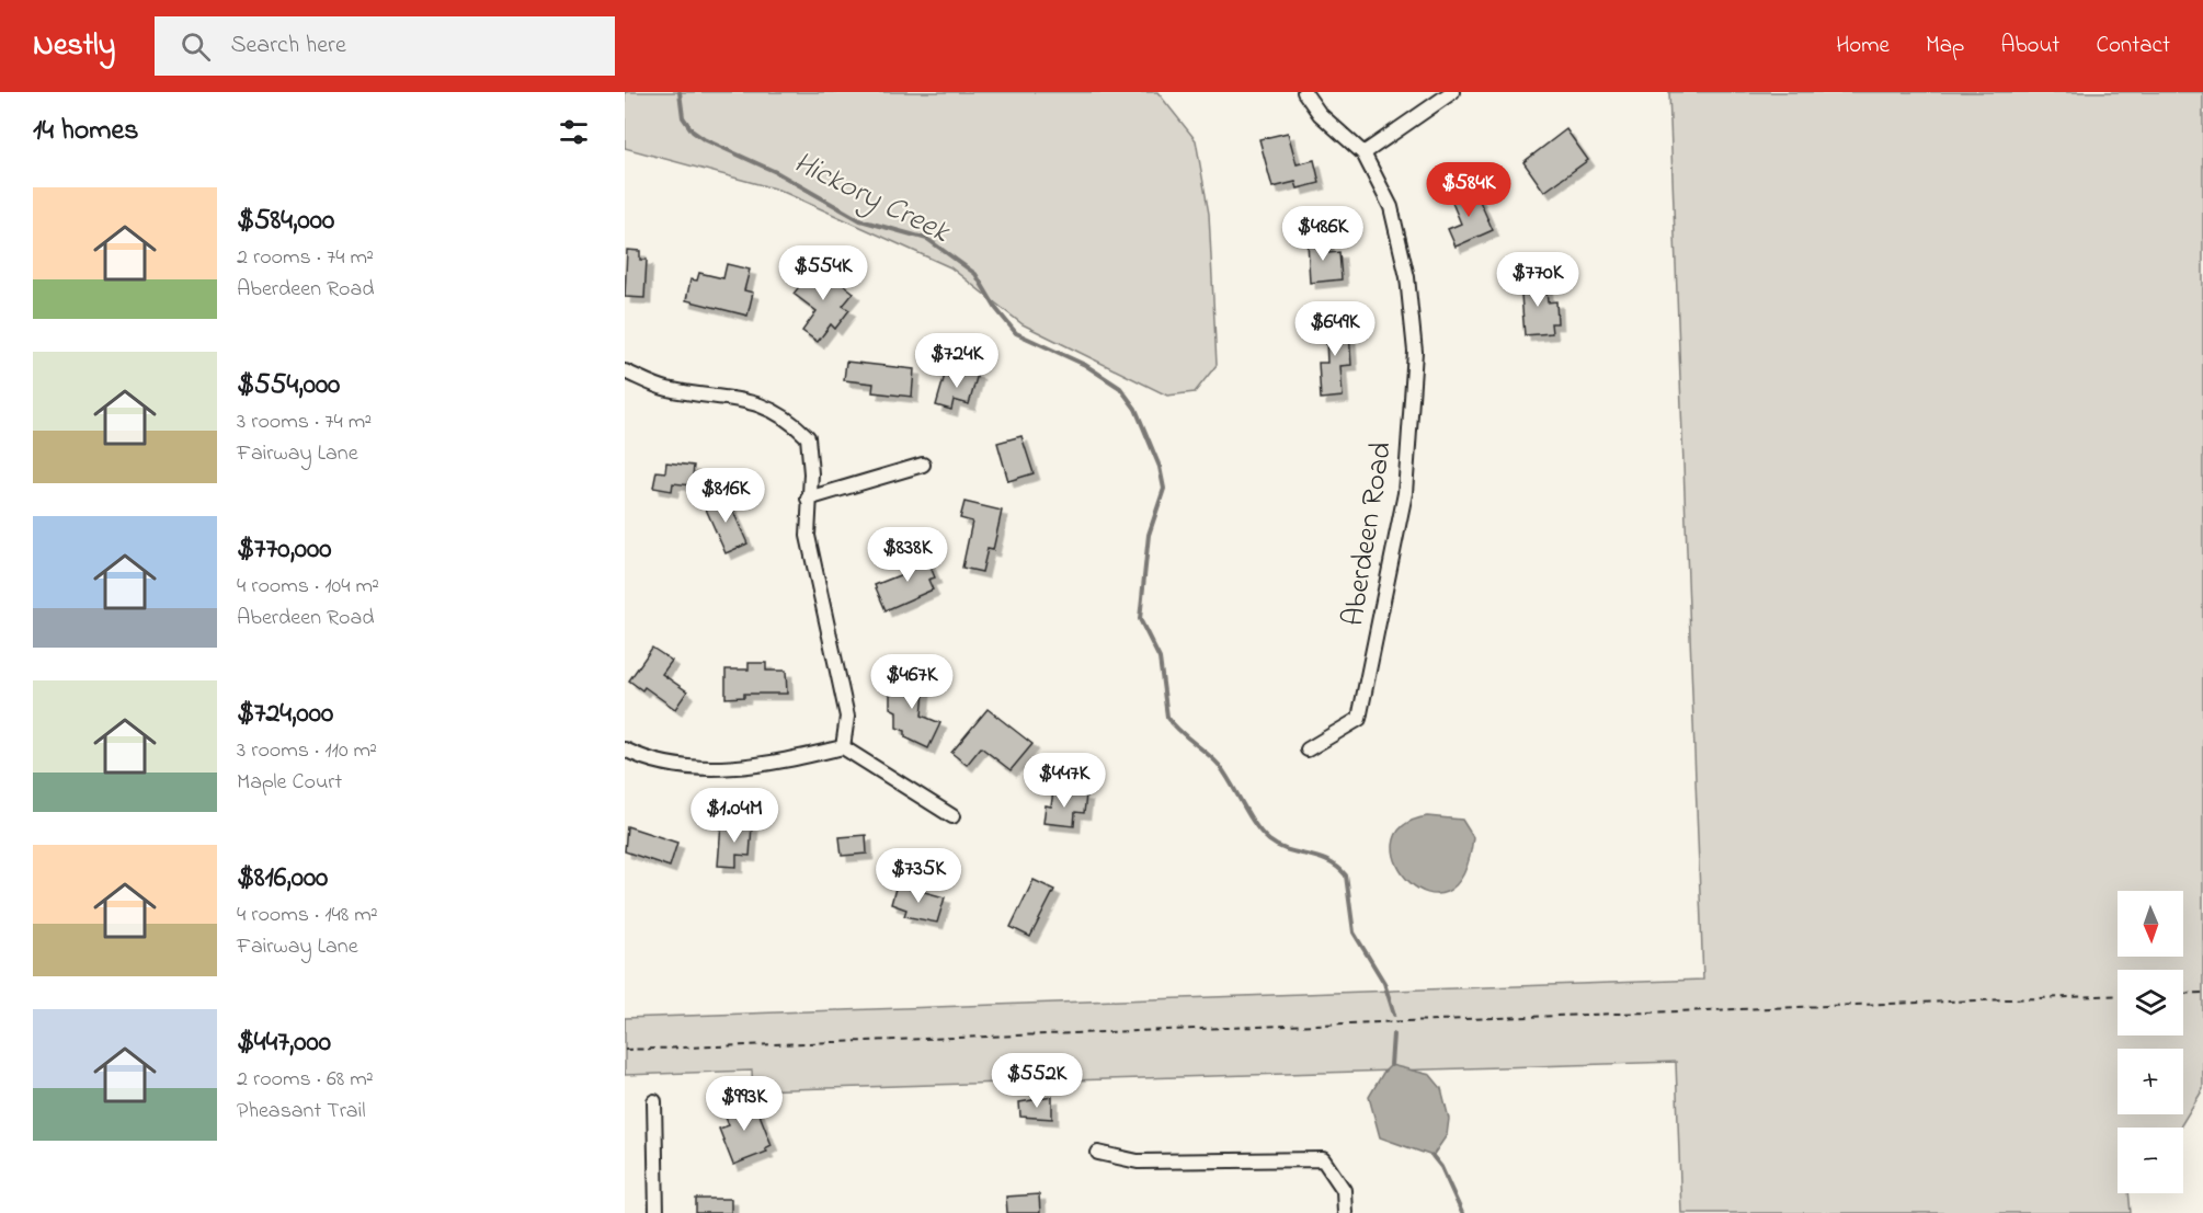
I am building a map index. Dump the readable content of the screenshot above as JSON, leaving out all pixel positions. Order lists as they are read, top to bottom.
{
  "streets": {
    "street": ["Aberdeen Road"]
  },
  "water": ["Hickory Creek"],
  "north": "bottom",
  "page": {
    "header": "Nestly",
    "search": "Search here",
    "nav": [
      "Home",
      "Map",
      "About",
      "Contact"
    ],
    "heading": "14 homes",
    "price": [
      "$584K",
      "$486K",
      "$554K",
      "$770K",
      "$649K",
      "$724K",
      "$816K",
      "$838K",
      "$467K",
      "$447K",
      "$1.04M",
      "$735K",
      "$552K",
      "$993K"
    ],
    "list": [
      {
        "name": "$584,000",
        "note": "2 rooms · 74 m² · Aberdeen Road"
      },
      {
        "name": "$554,000",
        "note": "3 rooms · 74 m² · Fairway Lane"
      },
      {
        "name": "$770,000",
        "note": "4 rooms · 104 m² · Aberdeen Road"
      },
      {
        "name": "$724,000",
        "note": "3 rooms · 110 m² · Maple Court"
      },
      {
        "name": "$816,000",
        "note": "4 rooms · 148 m² · Fairway Lane"
      },
      {
        "name": "$447,000",
        "note": "2 rooms · 68 m² · Pheasant Trail"
      }
    ],
    "map_buttons": ["+", "−"]
  }
}
